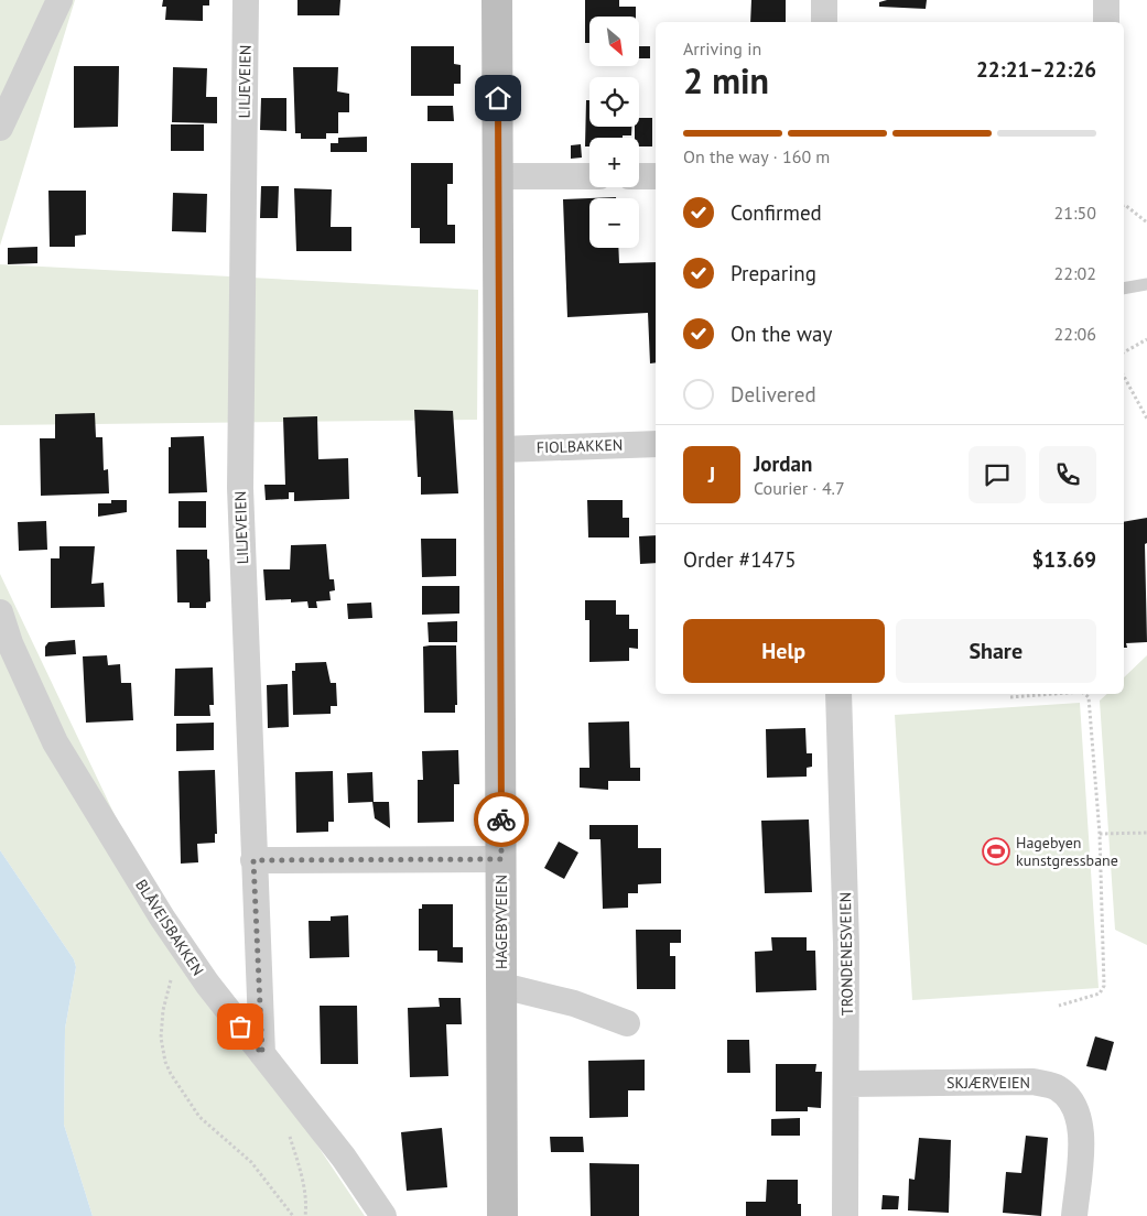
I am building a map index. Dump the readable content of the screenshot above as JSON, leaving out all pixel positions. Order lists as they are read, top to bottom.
{
  "streets": {
    "main road": ["HAGEBYVEIEN"],
    "street": [
      "LILJEVEIEN",
      "FIOLBAKKEN",
      "BLÅVEISBAKKEN",
      "TRONDENESVEIEN",
      "SKJÆRVEIEN"
    ]
  },
  "crossings": [
    ["LILJEVEIEN", "BLÅVEISBAKKEN"],
    ["FIOLBAKKEN", "HAGEBYVEIEN"],
    ["TRONDENESVEIEN", "SKJÆRVEIEN"]
  ],
  "places": {
    "sports": ["Hagebyen kunstgressbane"]
  },
  "north": "bottom right",
  "page": {
    "map_buttons": ["+", "−"],
    "heading": ["2 min", "Arriving in", "22:21–22:26"],
    "panel": [
      "Jordan",
      "Courier · 4.7",
      "Order #1475",
      "$13.69"
    ],
    "bar": "On the way · 160 m",
    "list": [
      ["Confirmed", "21:50"],
      ["Preparing", "22:02"],
      ["On the way", "22:06"],
      "Delivered"
    ],
    "round": "J",
    "buttons": ["Help", "Share"]
  }
}
